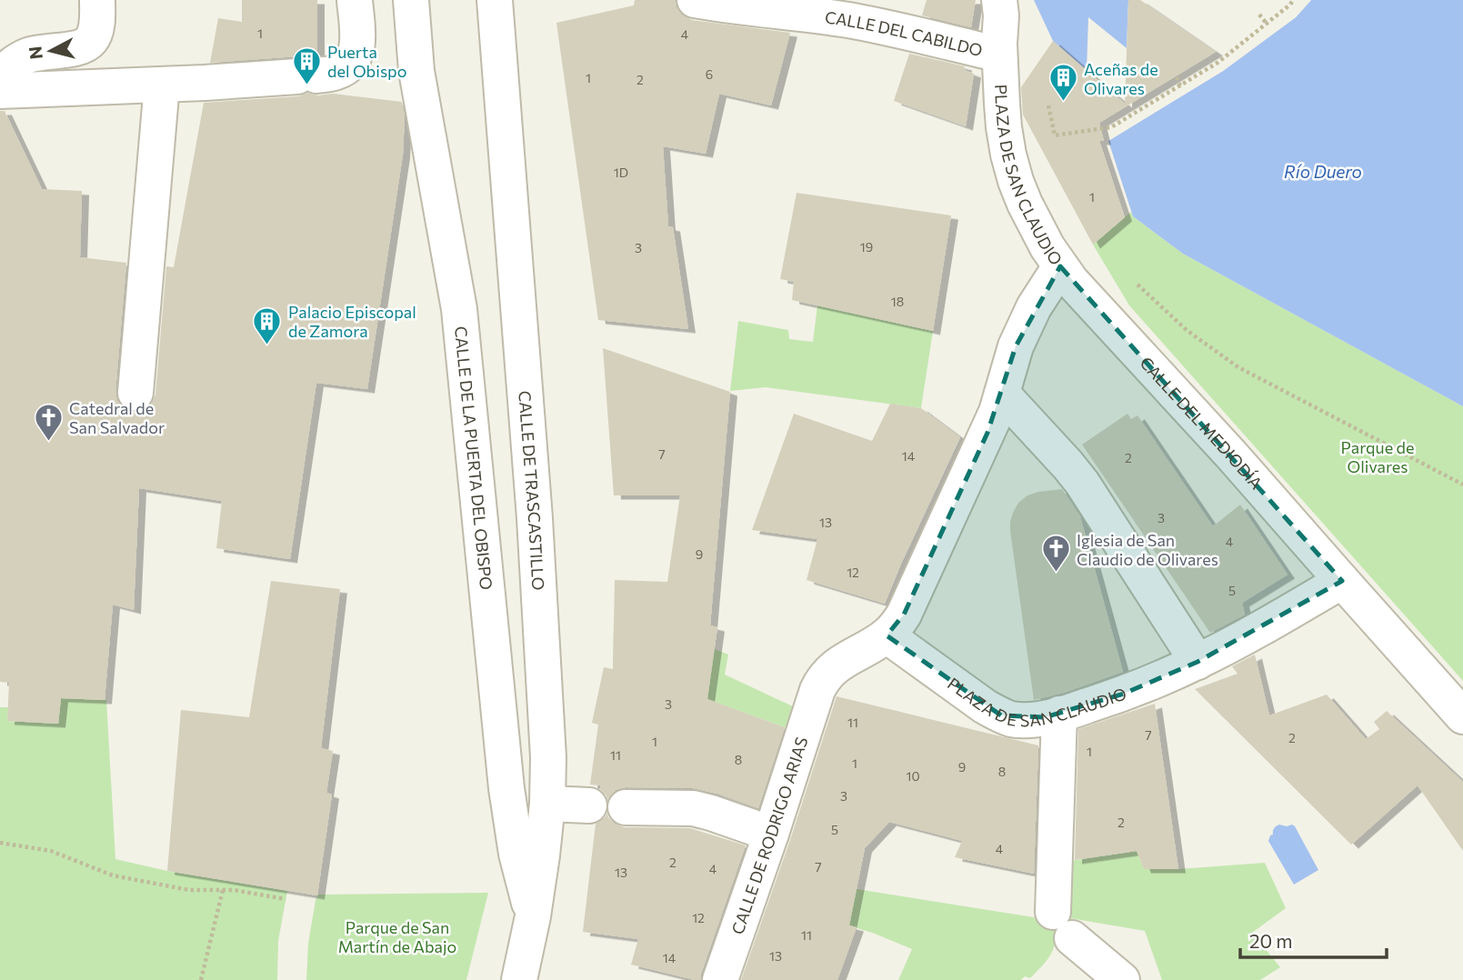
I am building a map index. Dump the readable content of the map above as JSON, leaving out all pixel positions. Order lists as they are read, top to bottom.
{
  "streets": {
    "street": [
      "CALLE DEL CABILDO",
      "PLAZA DE SAN CLAUDIO",
      "CALLE DEL MEDIODÍA",
      "CALLE DE LA PUERTA DEL OBISPO",
      "CALLE DE TRASCASTILLO",
      "CALLE DE RODRIGO ARIAS"
    ]
  },
  "crossings": [
    ["CALLE DEL CABILDO", "PLAZA DE SAN CLAUDIO"],
    ["PLAZA DE SAN CLAUDIO", "CALLE DEL MEDIODÍA"],
    ["PLAZA DE SAN CLAUDIO", "CALLE DE RODRIGO ARIAS"],
    ["CALLE DE LA PUERTA DEL OBISPO", "CALLE DE TRASCASTILLO"]
  ],
  "water": ["Río Duero"],
  "parks": ["Parque de Olivares", "Parque de San Martín de Abajo"],
  "places": {
    "building": ["Puerta del Obispo", "Aceñas de Olivares", "Palacio Episcopal de Zamora"],
    "church": ["Catedral de San Salvador", "Iglesia de San Claudio de Olivares"]
  },
  "house_numbers": [
    "1",
    "4",
    "6",
    "1",
    "2",
    "1D",
    "1",
    "19",
    "3",
    "18",
    "7",
    "14",
    "2",
    "3",
    "13",
    "4",
    "9",
    "12",
    "5",
    "3",
    "11",
    "7",
    "2",
    "1",
    "1",
    "11",
    "8",
    "1",
    "9",
    "8",
    "10",
    "3",
    "2",
    "5",
    "4",
    "2",
    "7",
    "4",
    "13",
    "12",
    "11",
    "13",
    "14"
  ],
  "scale_bar": "20 m",
  "north": "left"
}
